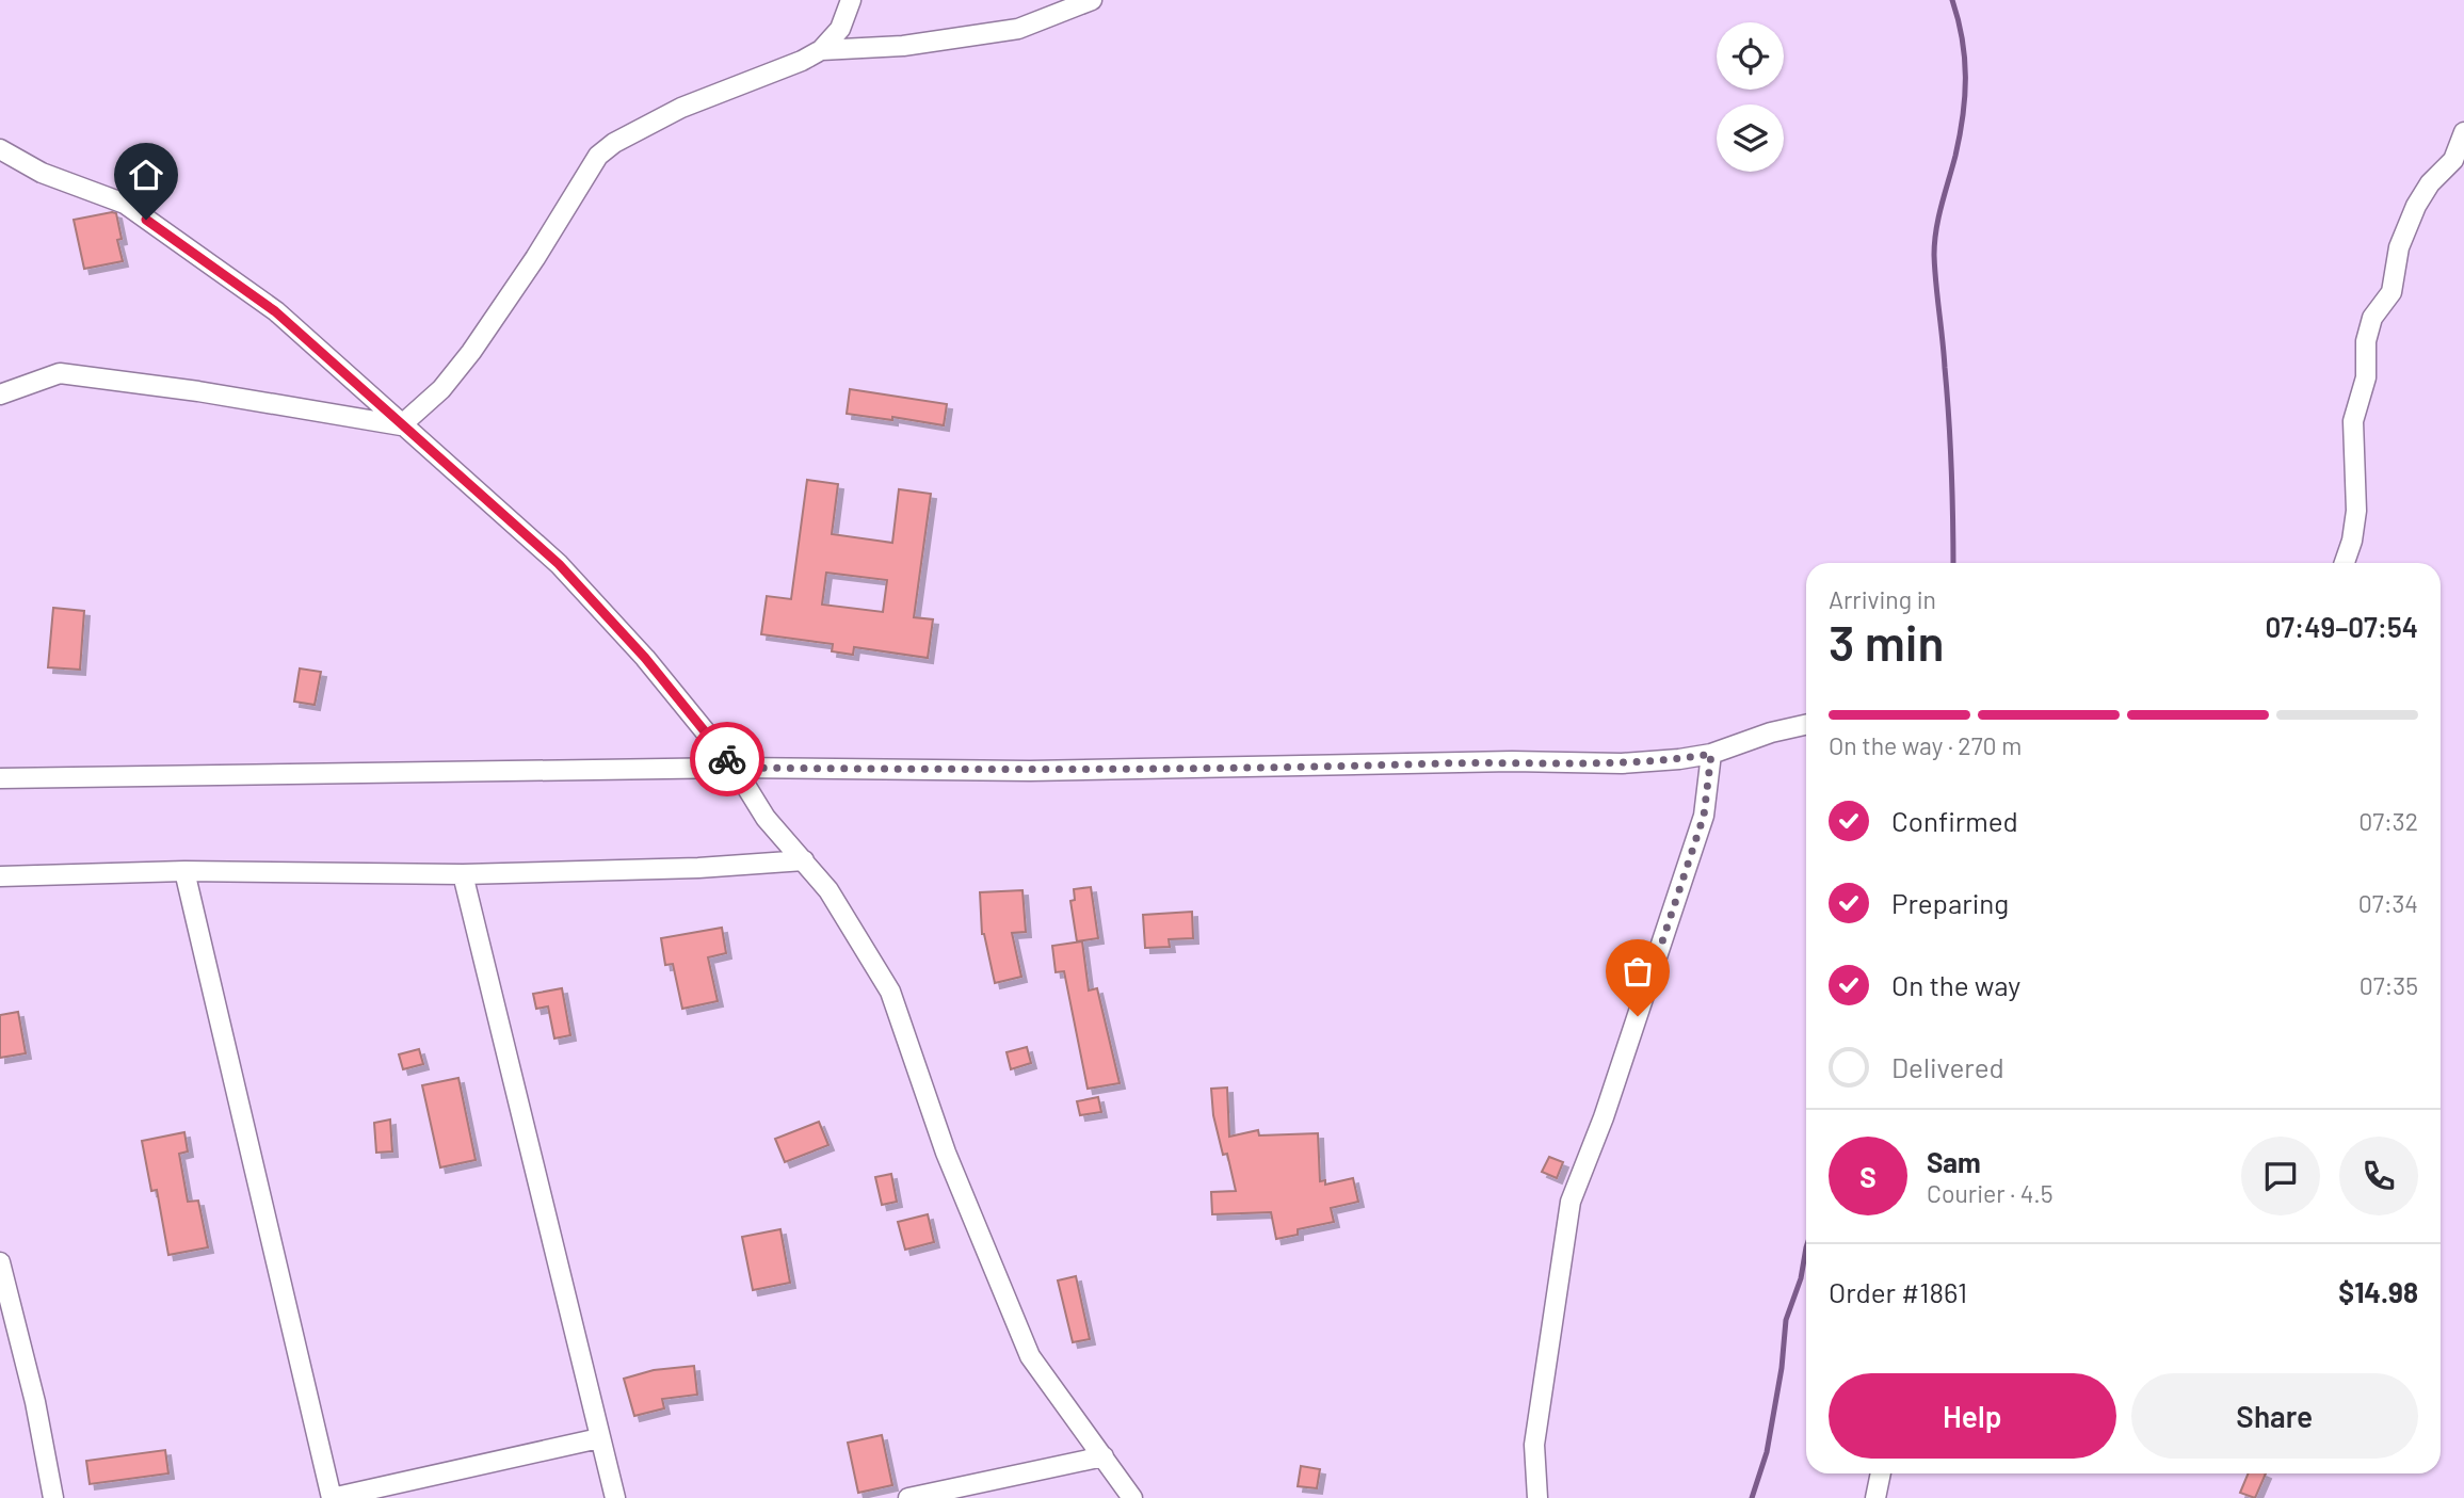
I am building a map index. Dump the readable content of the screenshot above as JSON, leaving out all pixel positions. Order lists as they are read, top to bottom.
{
  "page": {
    "heading": ["3 min", "Arriving in", "07:49–07:54"],
    "panel": [
      "Sam",
      "Courier · 4.5",
      "Order #1861",
      "$14.98"
    ],
    "bar": "On the way · 270 m",
    "list": [
      ["Confirmed", "07:32"],
      ["Preparing", "07:34"],
      ["On the way", "07:35"],
      "Delivered"
    ],
    "round": "S",
    "buttons": ["Help", "Share"]
  }
}
